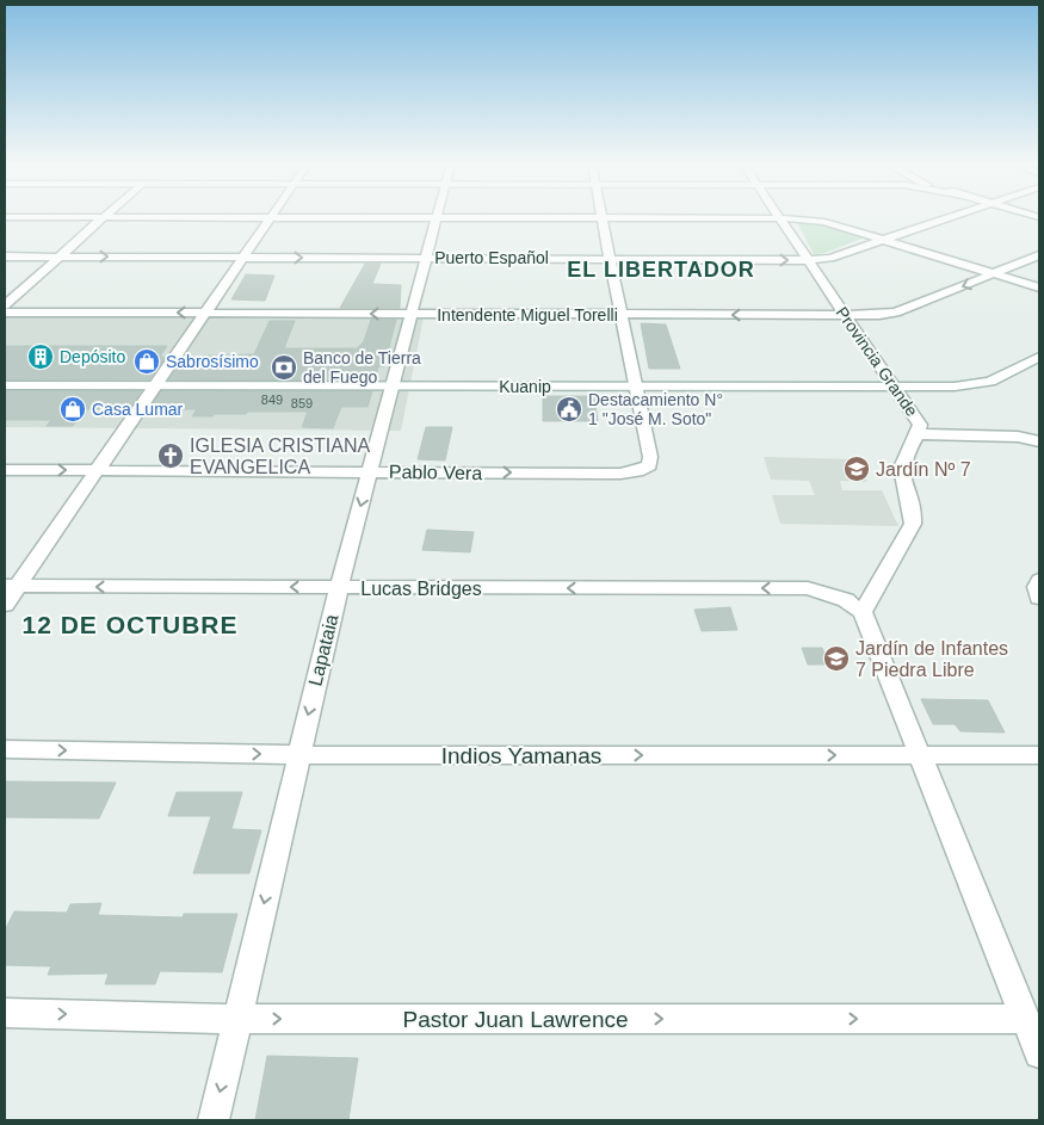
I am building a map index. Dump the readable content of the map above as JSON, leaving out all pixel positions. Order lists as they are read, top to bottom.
{
  "streets": {
    "street": [
      "Puerto Español",
      "Intendente Miguel Torelli",
      "Provincia Grande",
      "Kuanip",
      "Pablo Vera",
      "Lucas Bridges",
      "Lapataia",
      "Indios Yamanas",
      "Pastor Juan Lawrence"
    ]
  },
  "crossings": [
    ["Puerto Español", "Provincia Grande"],
    ["Puerto Español", "Lapataia"],
    ["Intendente Miguel Torelli", "Provincia Grande"],
    ["Intendente Miguel Torelli", "Lapataia"],
    ["Provincia Grande", "Kuanip"],
    ["Provincia Grande", "Lucas Bridges"],
    ["Kuanip", "Pablo Vera"],
    ["Kuanip", "Lapataia"],
    ["Pablo Vera", "Lapataia"],
    ["Lucas Bridges", "Lapataia"],
    ["Lapataia", "Indios Yamanas"],
    ["Lapataia", "Pastor Juan Lawrence"]
  ],
  "one_way": [
    "Pablo Vera",
    "Lucas Bridges",
    "Lapataia",
    "Indios Yamanas",
    "Pastor Juan Lawrence"
  ],
  "districts": ["EL LIBERTADOR", "12 DE OCTUBRE"],
  "places": {
    "building": ["Depósito"],
    "shop": ["Sabrosísimo", "Casa Lumar"],
    "bank": ["Banco de Tierra del Fuego"],
    "public building": ["Destacamiento N° 1 \"José M. Soto\""],
    "church": ["IGLESIA CRISTIANA EVANGELICA"],
    "school or university": ["Jardín Nº 7", "Jardín de Infantes 7 Piedra Libre"]
  },
  "house_numbers": ["849", "859"]
}
